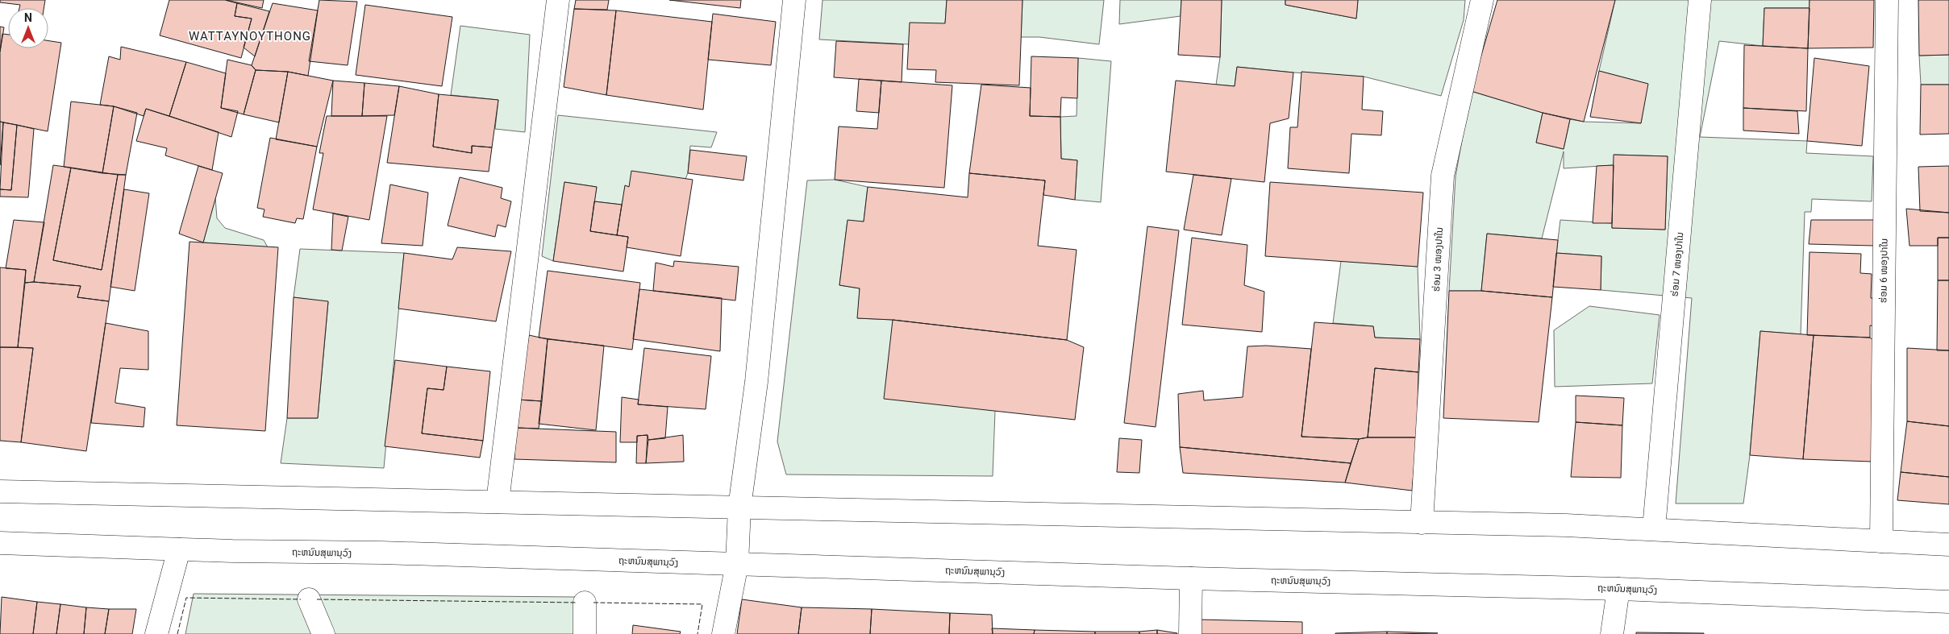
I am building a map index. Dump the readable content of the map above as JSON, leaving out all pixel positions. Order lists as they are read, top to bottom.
{
  "streets": {
    "main road": [
      "ຮ່ອມ 3 ໜອງປາໃນ",
      "ຮ່ອມ 7 ໜອງປາໃນ",
      "ຮ່ອມ 6 ໜອງປາໃນ",
      "ຖະຫນົນສຸພານຸວົງ"
    ]
  },
  "districts": ["WATTAYNOYTHONG"],
  "north": "top"
}
